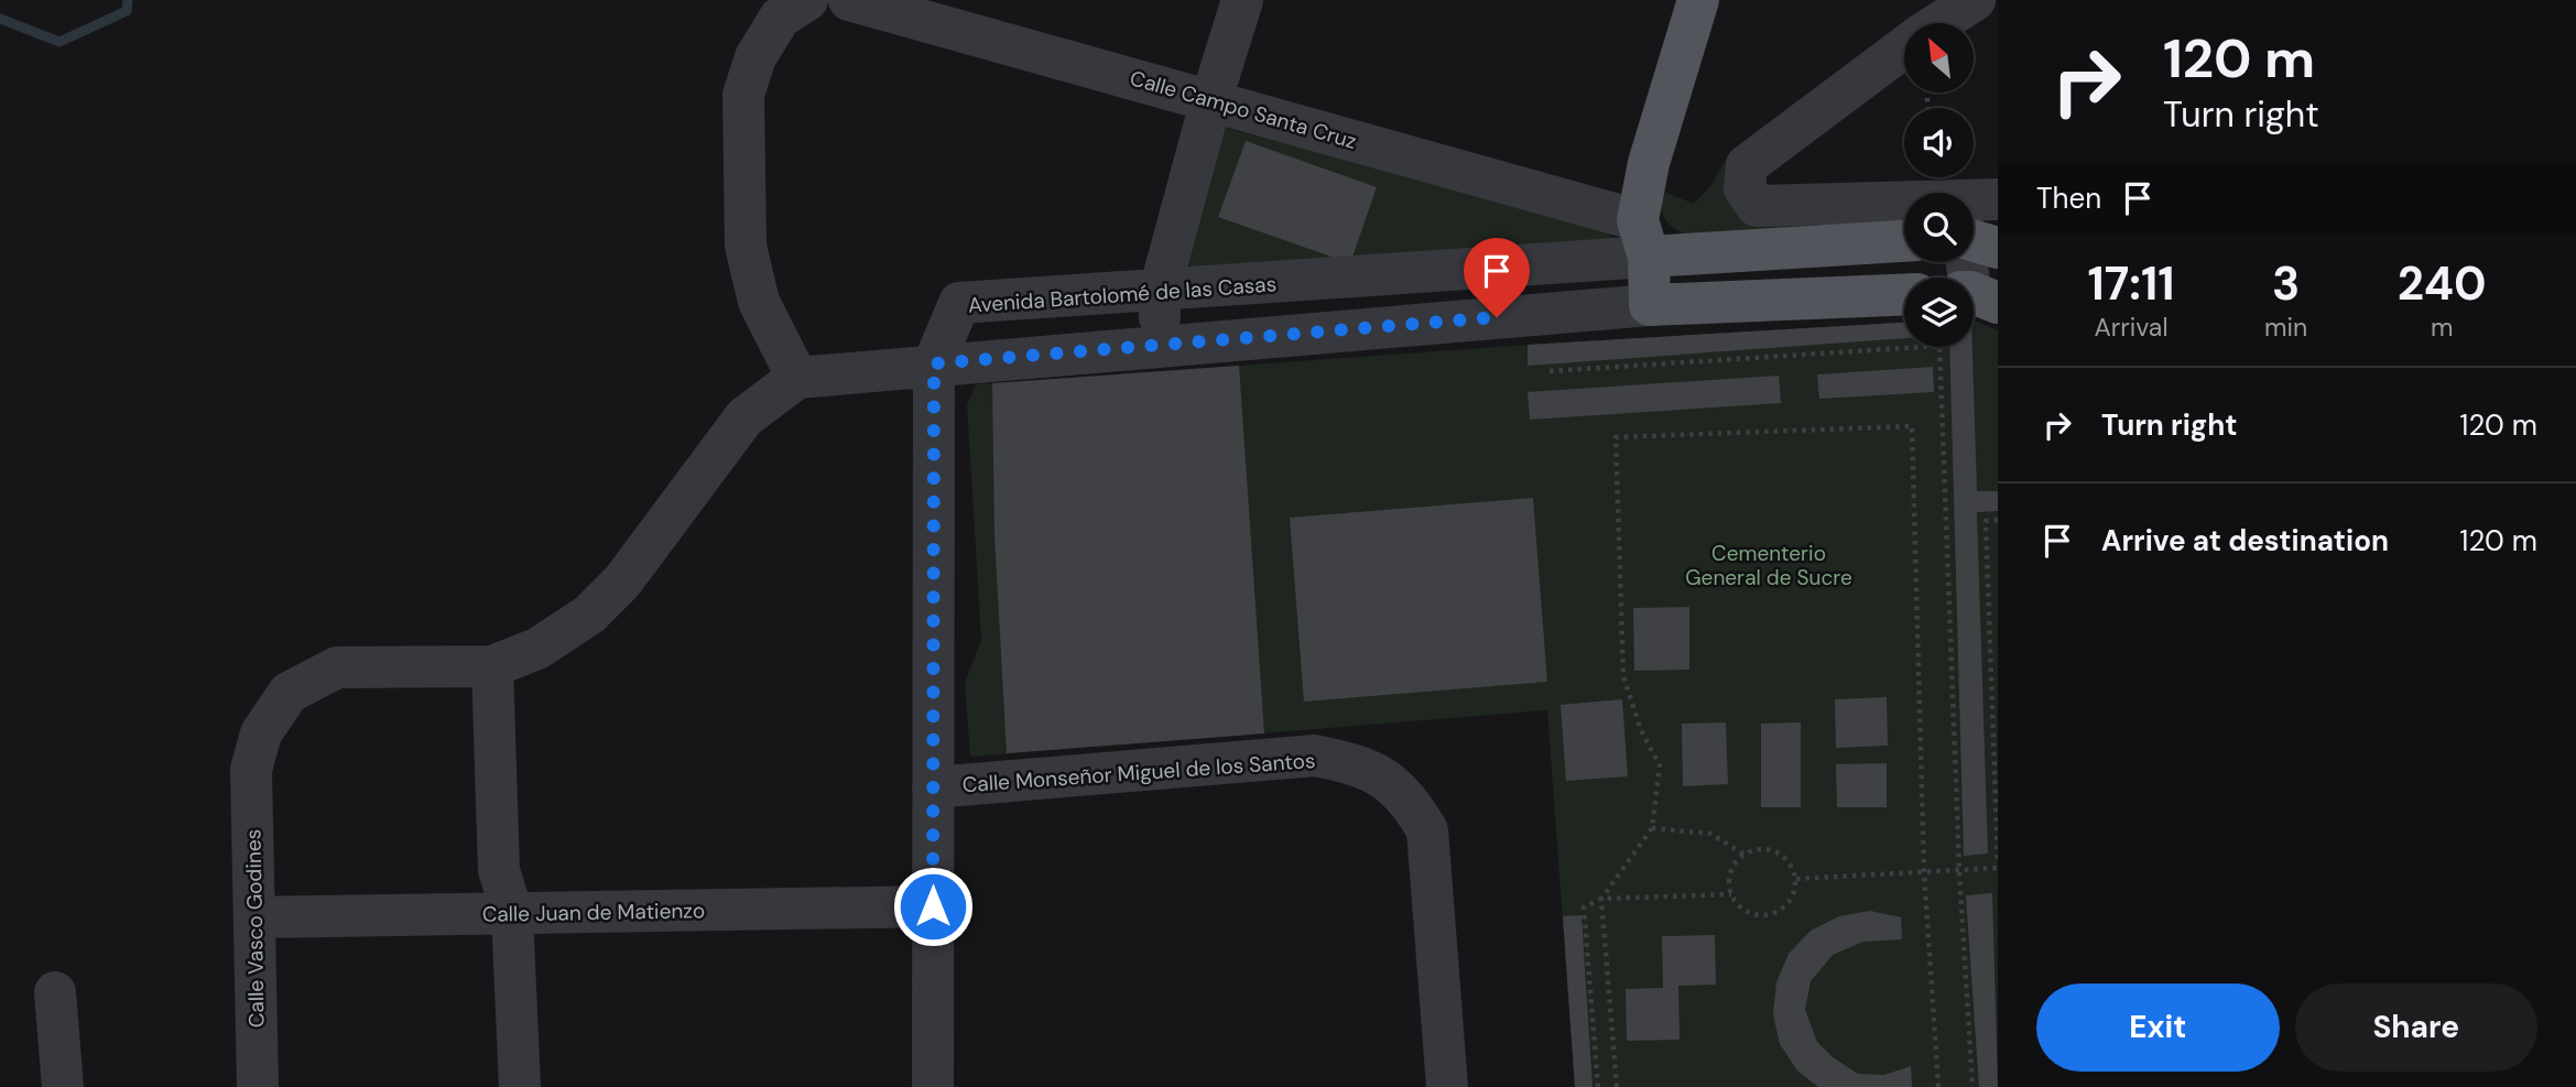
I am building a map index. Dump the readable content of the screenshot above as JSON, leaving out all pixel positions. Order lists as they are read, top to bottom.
{
  "streets": {
    "main road": ["Avenida Bartolomé de las Casas"],
    "street": [
      "Calle Campo Santa Cruz",
      "Calle Monseñor Miguel de los Santos",
      "Calle Juan de Matienzo",
      "Calle Vasco Godines"
    ]
  },
  "crossings": [
    ["Calle Campo Santa Cruz", "Avenida Bartolomé de las Casas"],
    ["Calle Juan de Matienzo", "Calle Vasco Godines"]
  ],
  "parks": ["Cementerio General de Sucre"],
  "north": "top left",
  "page": {
    "turn": ["120 m", "Turn right"],
    "then": "Then",
    "eta": [
      "17:11",
      "Arrival",
      "3",
      "min",
      "240",
      "m"
    ],
    "list": [
      {
        "name": "Turn right",
        "value": "120 m"
      },
      {
        "name": "Arrive at destination",
        "value": "120 m"
      }
    ],
    "buttons": ["Exit", "Share"]
  }
}
